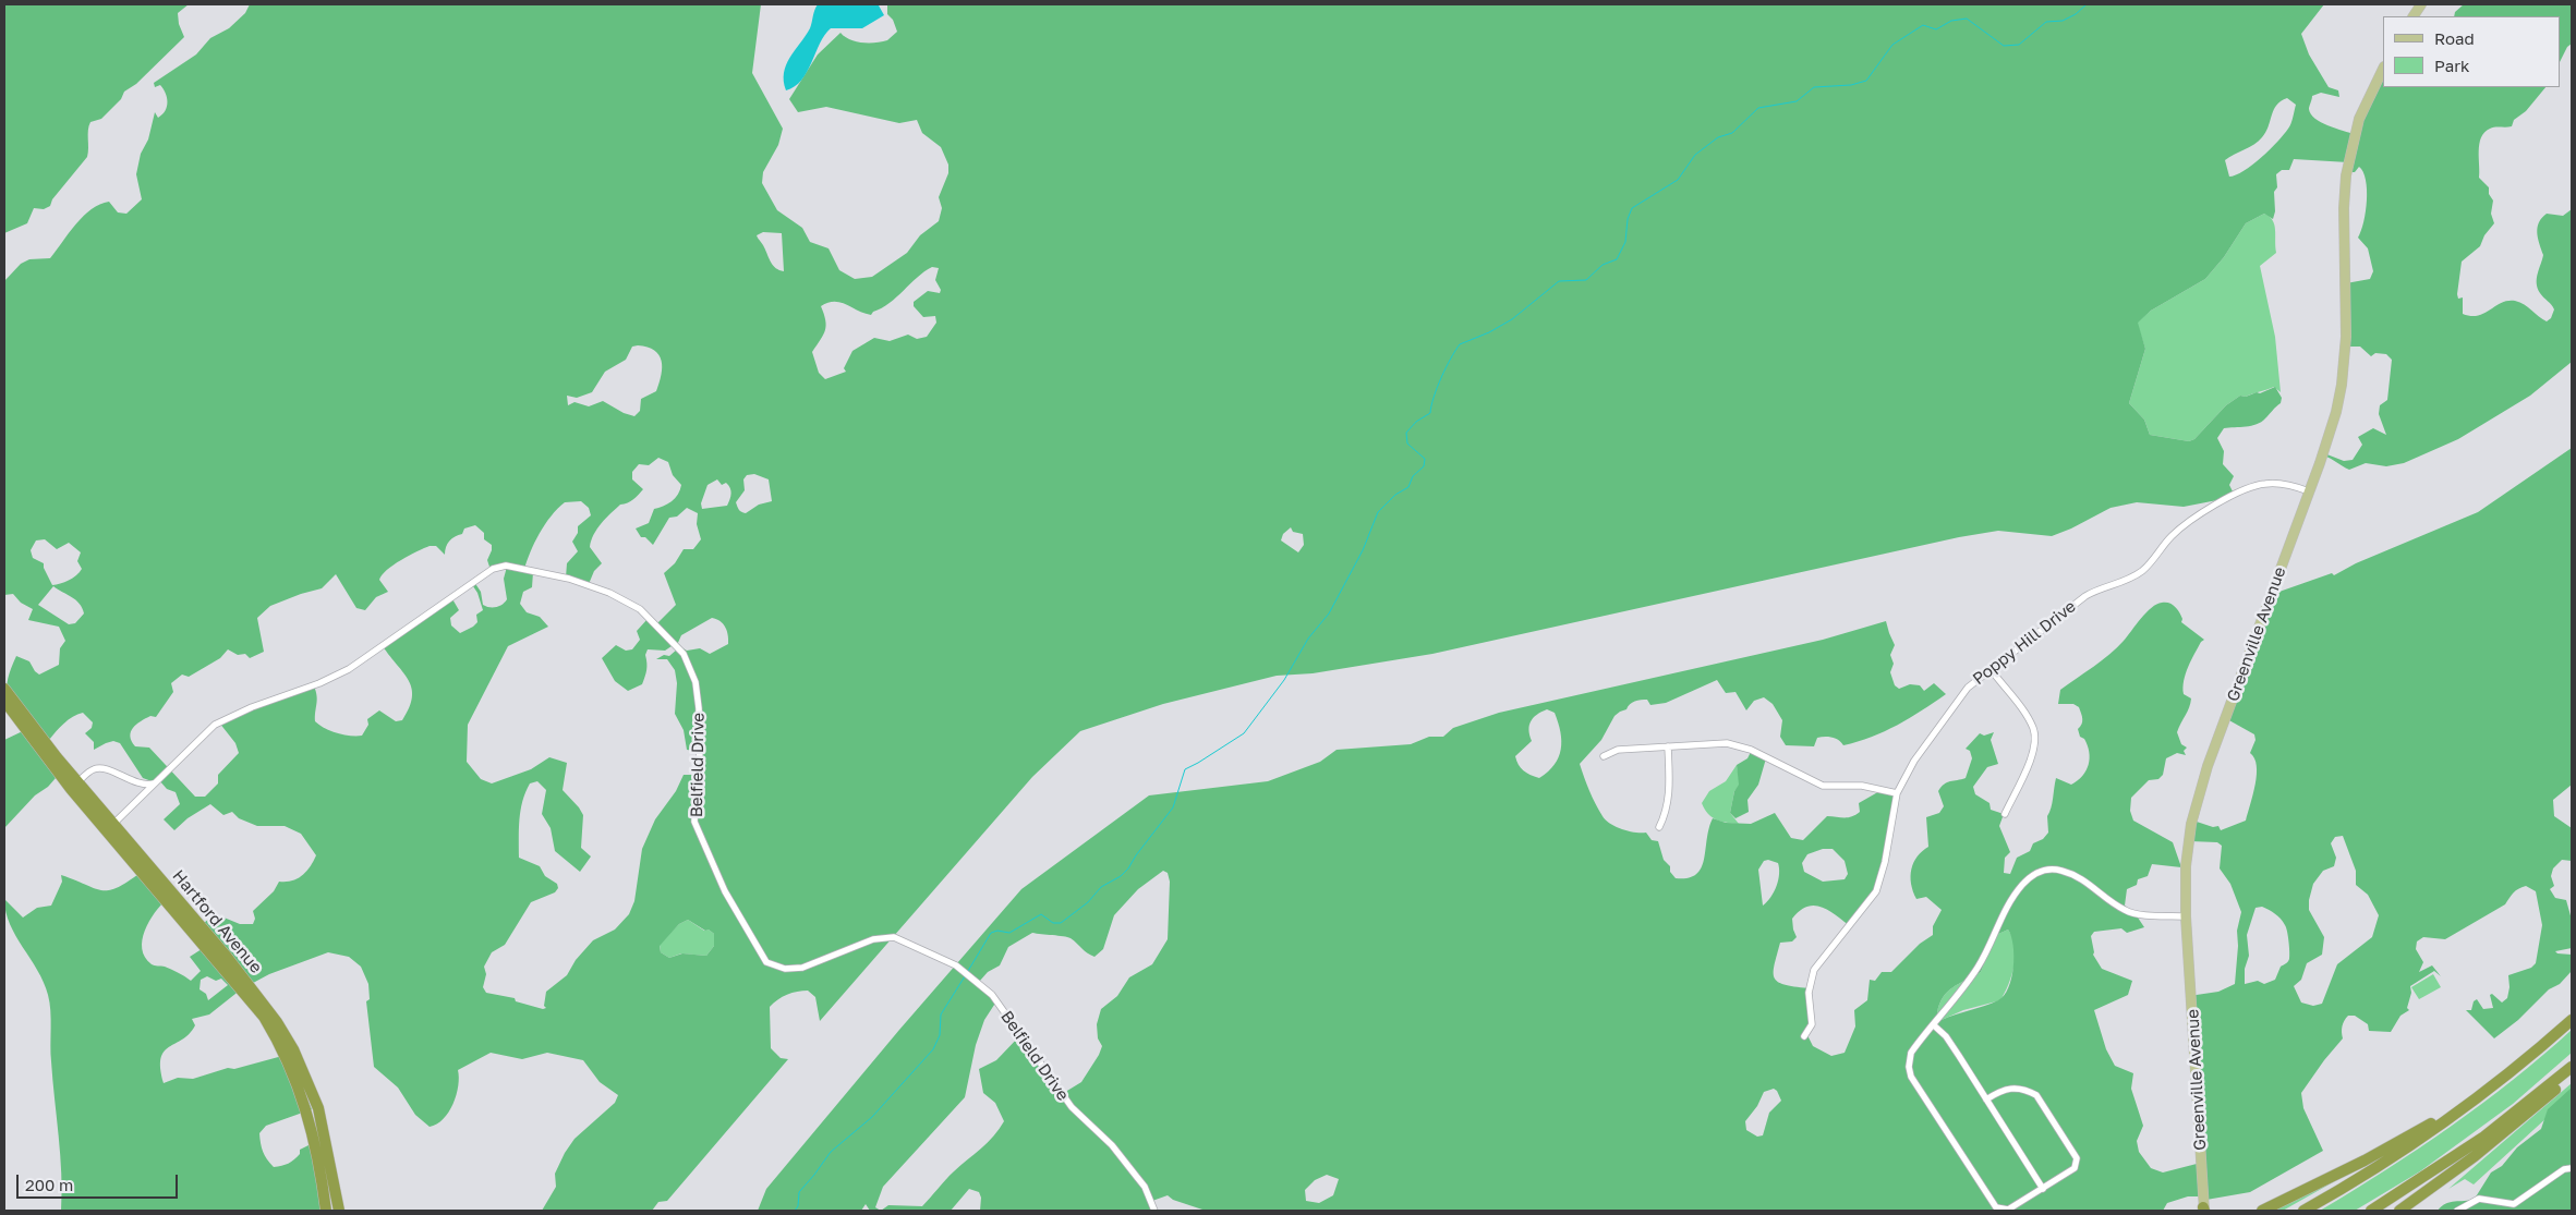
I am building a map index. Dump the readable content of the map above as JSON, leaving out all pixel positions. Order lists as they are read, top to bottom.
{
  "streets": {
    "highway": ["Hartford Avenue"],
    "main road": ["Greenville Avenue"],
    "street": ["Poppy Hill Drive", "Belfield Drive"]
  },
  "crossings": [
    ["Greenville Avenue", "Poppy Hill Drive"],
    ["Belfield Drive", "Hartford Avenue"]
  ],
  "legend": ["Road", "Park"],
  "scale_bar": "200 m"
}
